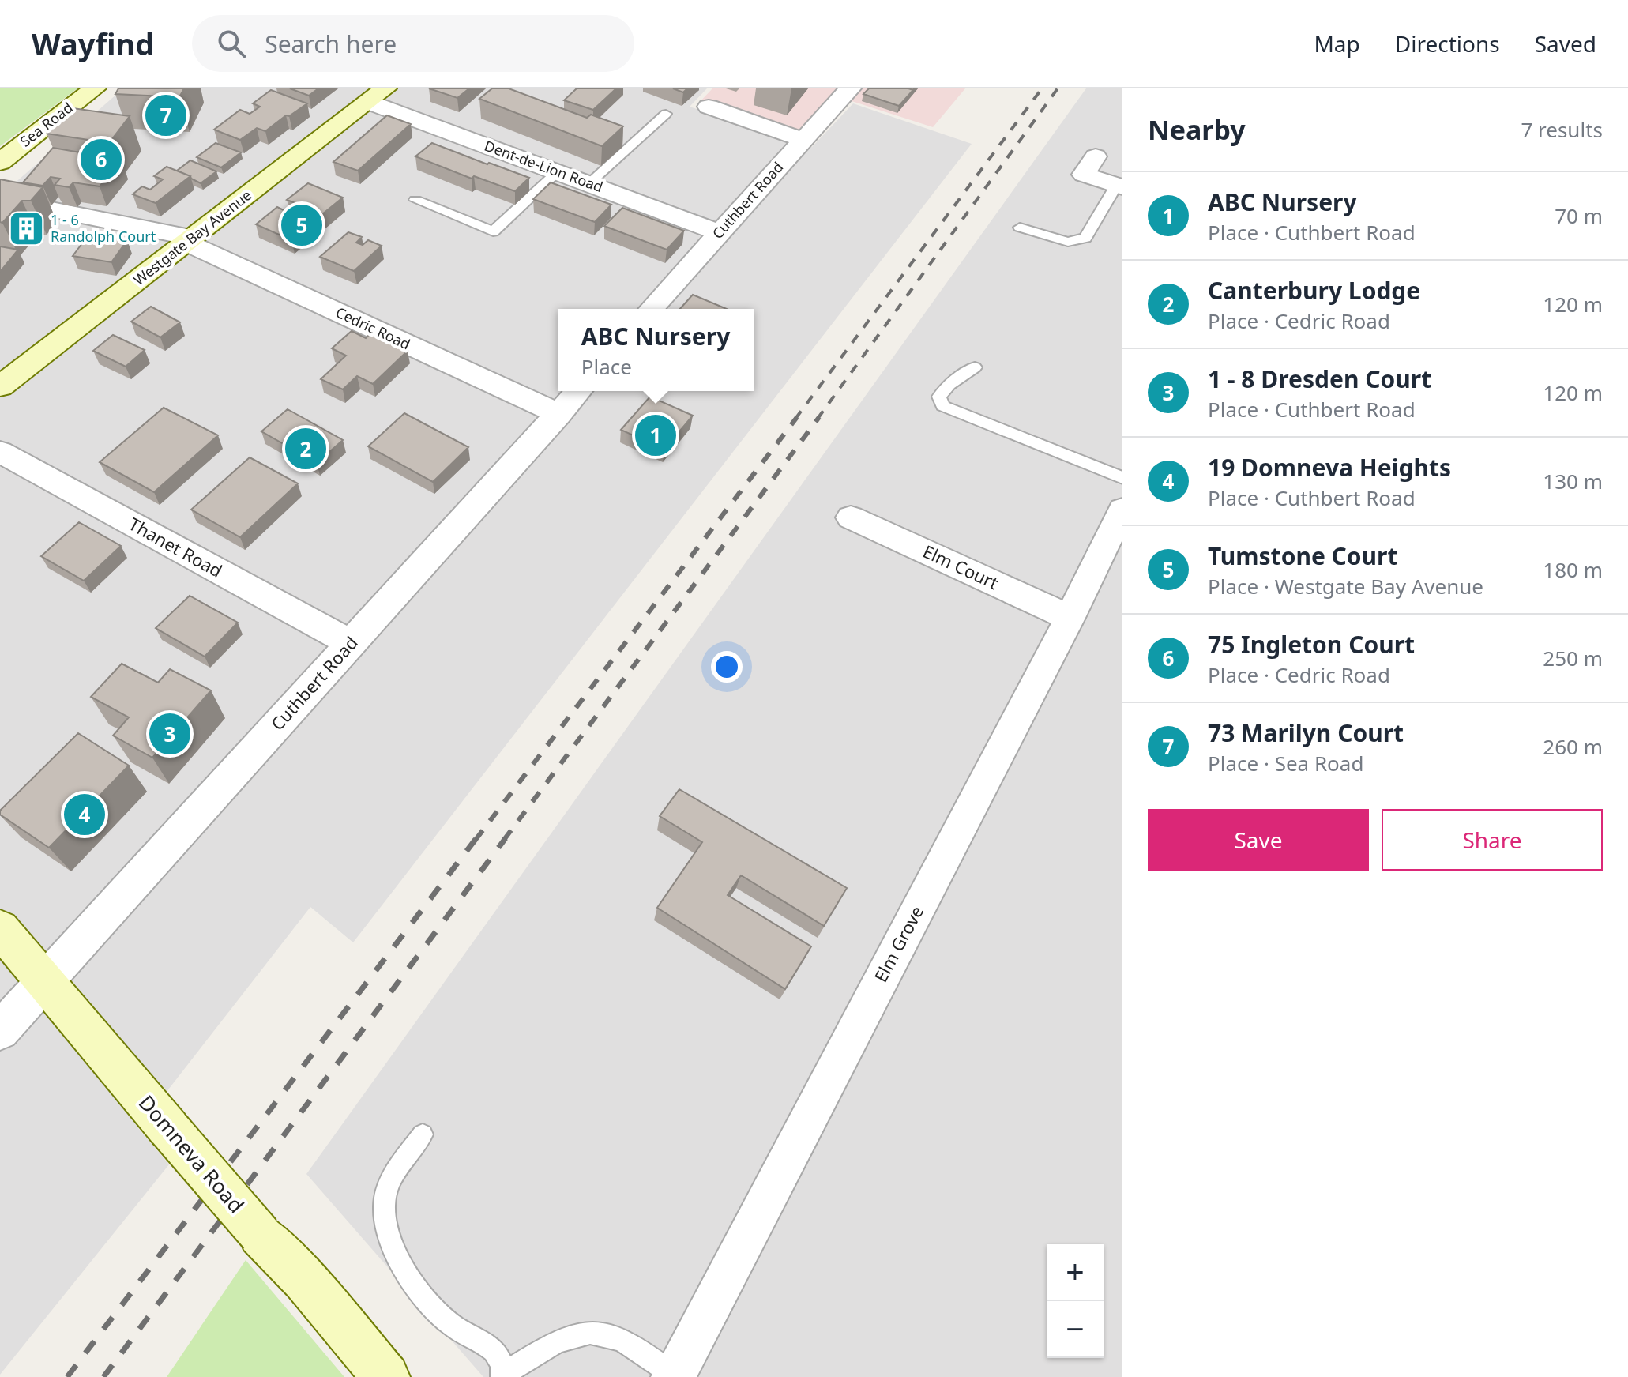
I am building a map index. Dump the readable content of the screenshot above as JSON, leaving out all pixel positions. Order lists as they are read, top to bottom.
{
  "streets": {
    "street": [
      "Sea Road",
      "Dent-de-Lion Road",
      "Cuthbert Road",
      "Westgate Bay Avenue",
      "Cedric Road",
      "Thanet Road",
      "Elm Court",
      "Elm Grove",
      "Domneva Road"
    ]
  },
  "crossings": [
    ["Dent-de-Lion Road", "Cuthbert Road"],
    ["Dent-de-Lion Road", "Westgate Bay Avenue"],
    ["Cuthbert Road", "Cedric Road"],
    ["Cuthbert Road", "Thanet Road"],
    ["Cuthbert Road", "Domneva Road"],
    ["Westgate Bay Avenue", "Cedric Road"],
    ["Elm Court", "Elm Grove"]
  ],
  "places": {
    "building": ["1 - 6 Randolph Court"]
  },
  "page": {
    "header": "Wayfind",
    "search": "Search here",
    "nav": ["Map", "Directions", "Saved"],
    "heading": ["Nearby", "7 results"],
    "pins": [
      "7",
      "6",
      "5",
      "1",
      "2",
      "3",
      "4"
    ],
    "list": [
      {
        "mark": "1",
        "name": "ABC Nursery",
        "note": "Place · Cuthbert Road",
        "value": "70 m"
      },
      {
        "mark": "2",
        "name": "Canterbury Lodge",
        "note": "Place · Cedric Road",
        "value": "120 m"
      },
      {
        "mark": "3",
        "name": "1 - 8 Dresden Court",
        "note": "Place · Cuthbert Road",
        "value": "120 m"
      },
      {
        "mark": "4",
        "name": "19 Domneva Heights",
        "note": "Place · Cuthbert Road",
        "value": "130 m"
      },
      {
        "mark": "5",
        "name": "Tumstone Court",
        "note": "Place · Westgate Bay Avenue",
        "value": "180 m"
      },
      {
        "mark": "6",
        "name": "75 Ingleton Court",
        "note": "Place · Cedric Road",
        "value": "250 m"
      },
      {
        "mark": "7",
        "name": "73 Marilyn Court",
        "note": "Place · Sea Road",
        "value": "260 m"
      }
    ],
    "popup": ["ABC Nursery", "Place"],
    "buttons": ["Save", "Share"],
    "map_buttons": ["+", "−"]
  }
}
